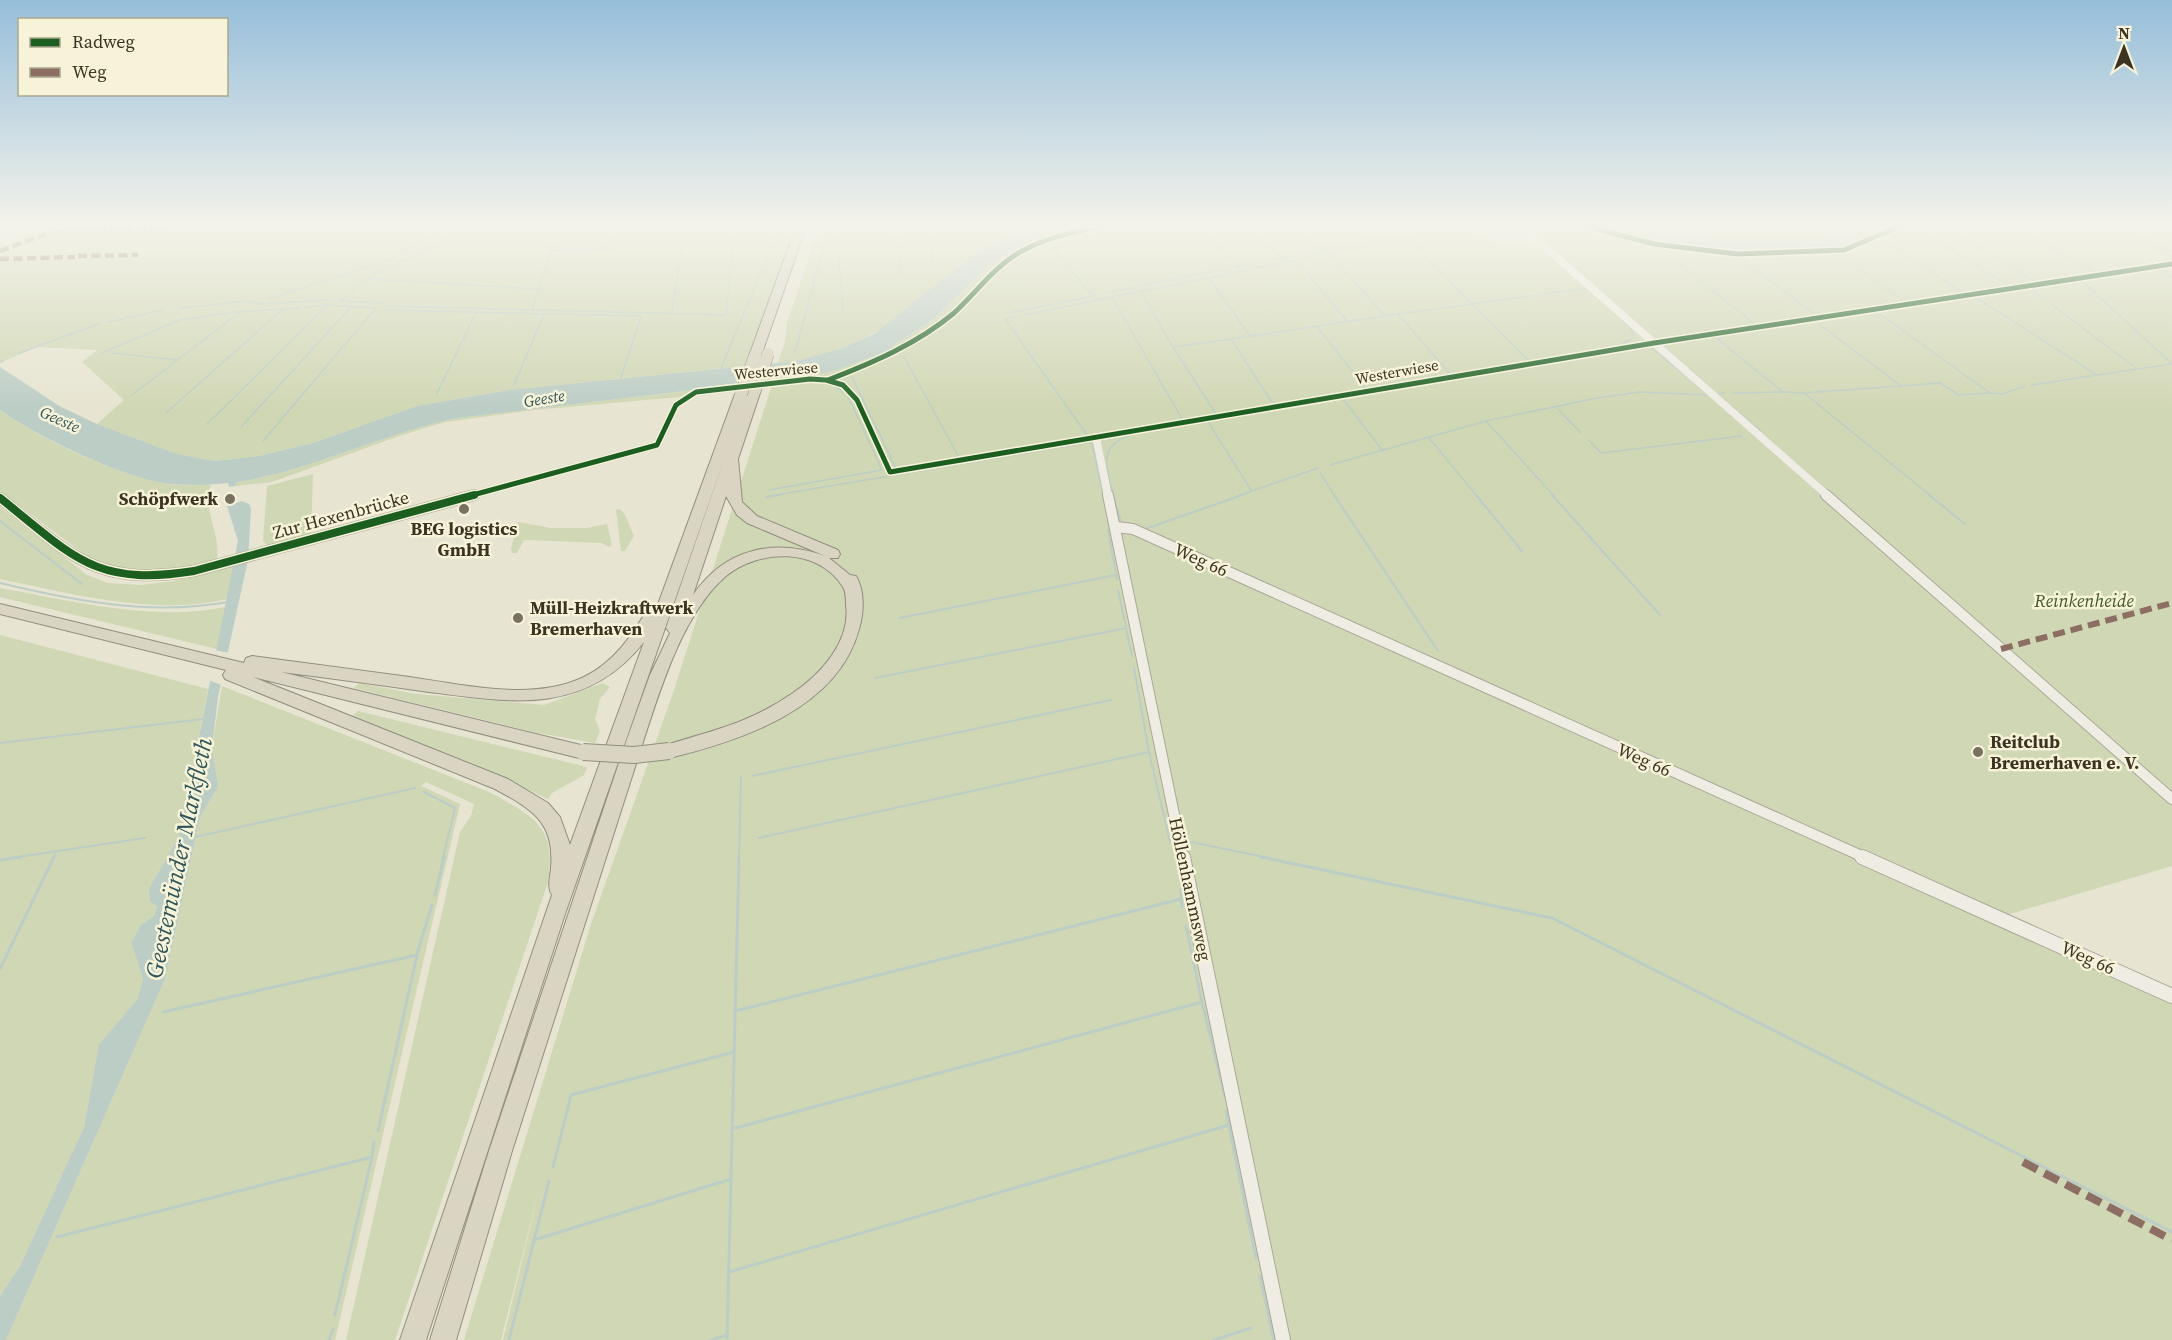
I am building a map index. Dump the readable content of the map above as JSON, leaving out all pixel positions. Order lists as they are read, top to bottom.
{
  "streets": {
    "street": [
      "Westerwiese",
      "Zur Hexenbrücke",
      "Weg 66",
      "Höllenhammsweg"
    ]
  },
  "crossings": [
    ["Westerwiese", "Zur Hexenbrücke"],
    ["Westerwiese", "Höllenhammsweg"],
    ["Weg 66", "Höllenhammsweg"]
  ],
  "water": ["Geeste", "Geestemünder Markfleth"],
  "parks": ["Reinkenheide"],
  "places": [
    "Schöpfwerk",
    "BEG logistics GmbH",
    "Müll-Heizkraftwerk Bremerhaven",
    "Reitclub Bremerhaven e. V."
  ],
  "legend": ["Radweg", "Weg"],
  "north": "top"
}
